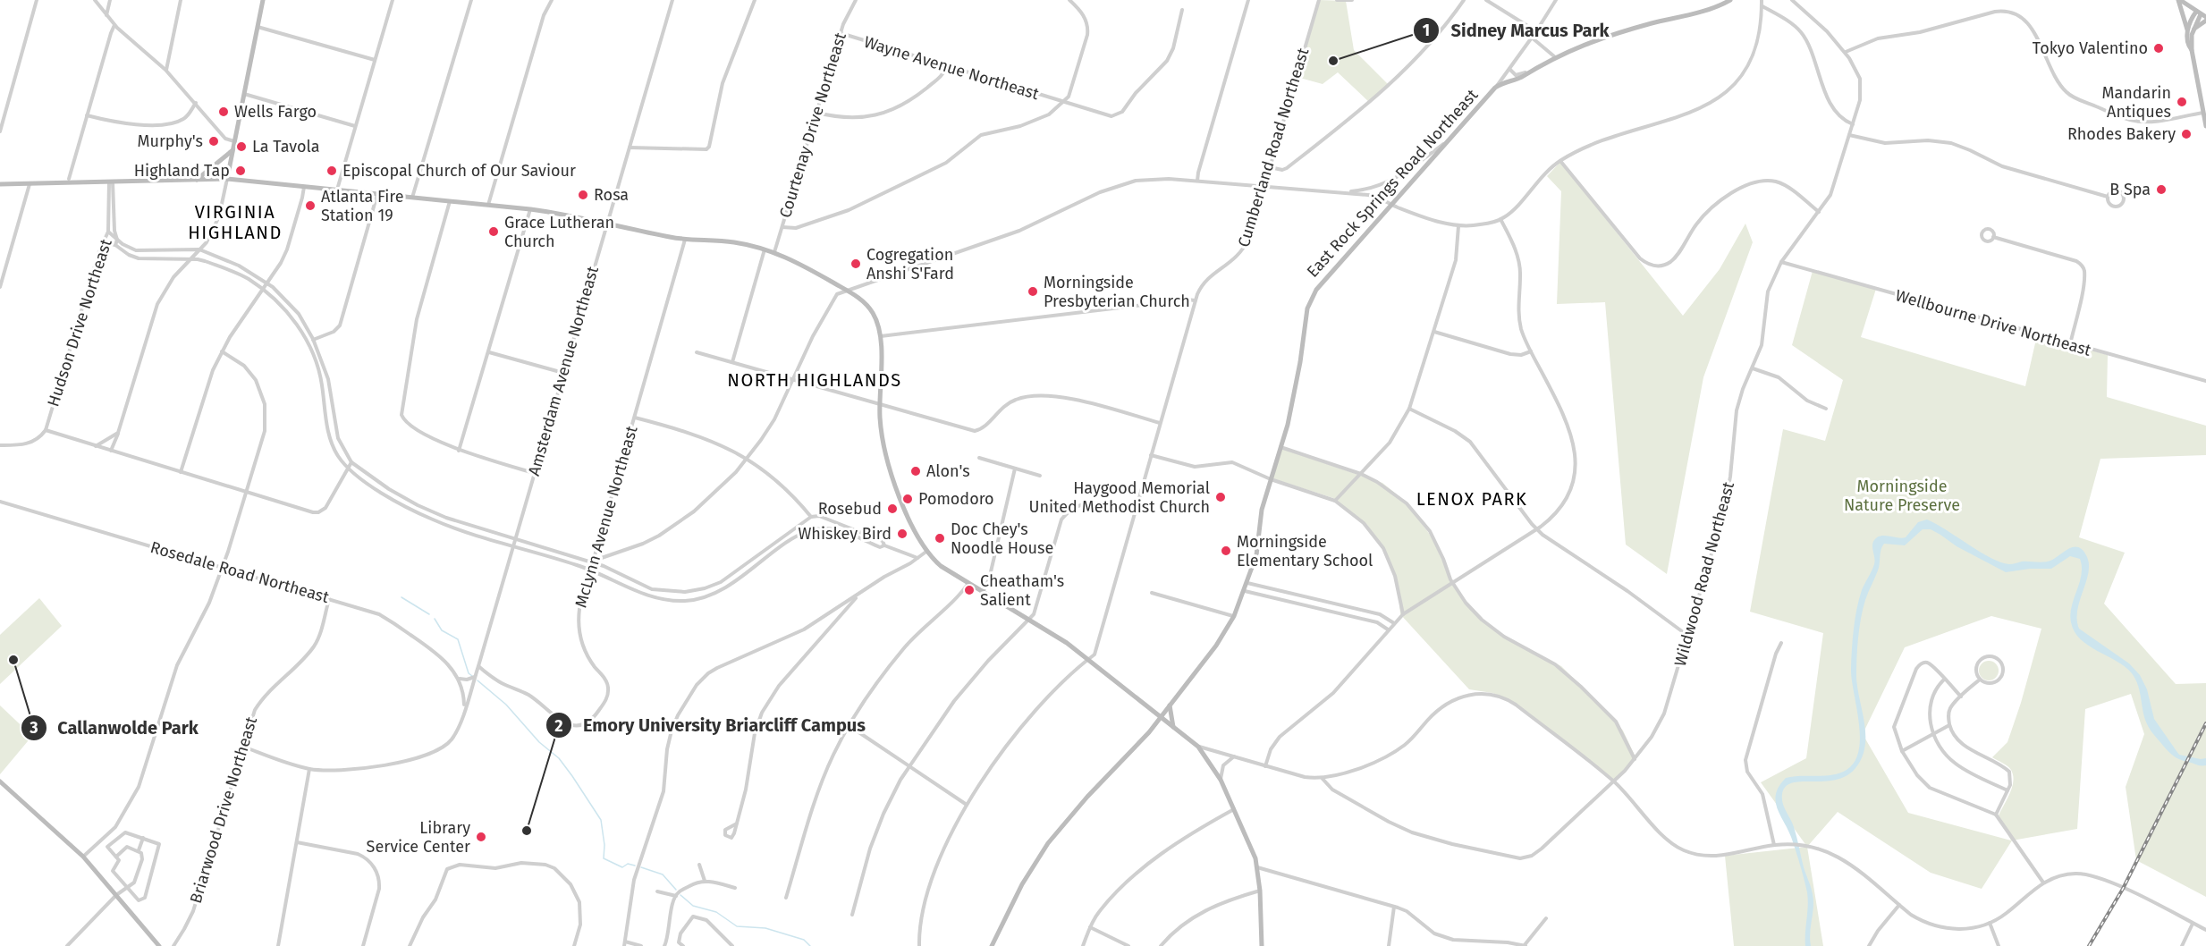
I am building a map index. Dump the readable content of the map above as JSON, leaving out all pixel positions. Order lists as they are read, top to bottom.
{
  "streets": {
    "street": [
      "Wayne Avenue Northeast",
      "Courtenay Drive Northeast",
      "Cumberland Road Northeast",
      "East Rock Springs Road Northeast",
      "Hudson Drive Northeast",
      "Wellbourne Drive Northeast",
      "Amsterdam Avenue Northeast",
      "McLynn Avenue Northeast",
      "Rosedale Road Northeast",
      "Wildwood Road Northeast",
      "Briarwood Drive Northeast"
    ]
  },
  "crossings": [
    ["Wayne Avenue Northeast", "Courtenay Drive Northeast"],
    ["Wellbourne Drive Northeast", "Wildwood Road Northeast"],
    ["Amsterdam Avenue Northeast", "McLynn Avenue Northeast"],
    ["Amsterdam Avenue Northeast", "Rosedale Road Northeast"],
    ["Amsterdam Avenue Northeast", "Briarwood Drive Northeast"],
    ["Rosedale Road Northeast", "Briarwood Drive Northeast"]
  ],
  "districts": ["VIRGINIA HIGHLAND", "NORTH HIGHLANDS", "LENOX PARK"],
  "parks": ["Morningside Nature Preserve"],
  "places": [
    "Tokyo Valentino",
    "Sidney Marcus Park",
    "Mandarin Antiques",
    "Wells Fargo",
    "Rhodes Bakery",
    "Murphy's",
    "La Tavola",
    "Highland Tap",
    "Episcopal Church of Our Saviour",
    "B Spa",
    "Rosa",
    "Atlanta Fire Station 19",
    "Grace Lutheran Church",
    "Cogregation Anshi S'Fard",
    "Morningside Presbyterian Church",
    "Alon's",
    "Haygood Memorial United Methodist Church",
    "Pomodoro",
    "Rosebud",
    "Whiskey Bird",
    "Doc Chey's Noodle House",
    "Morningside Elementary School",
    "Cheatham's Salient",
    "Callanwolde Park",
    "Emory University Briarcliff Campus",
    "Library Service Center"
  ]
}
